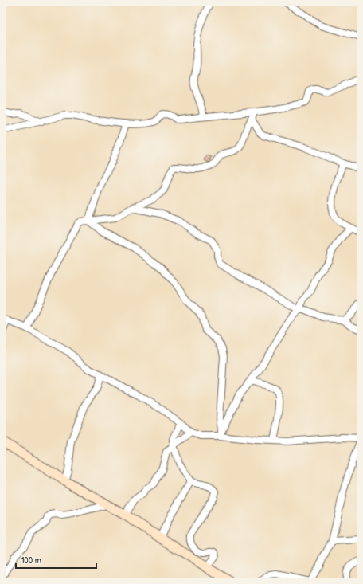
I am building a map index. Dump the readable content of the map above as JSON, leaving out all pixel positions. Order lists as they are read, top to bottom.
{
  "scale_bar": "100 m"
}
